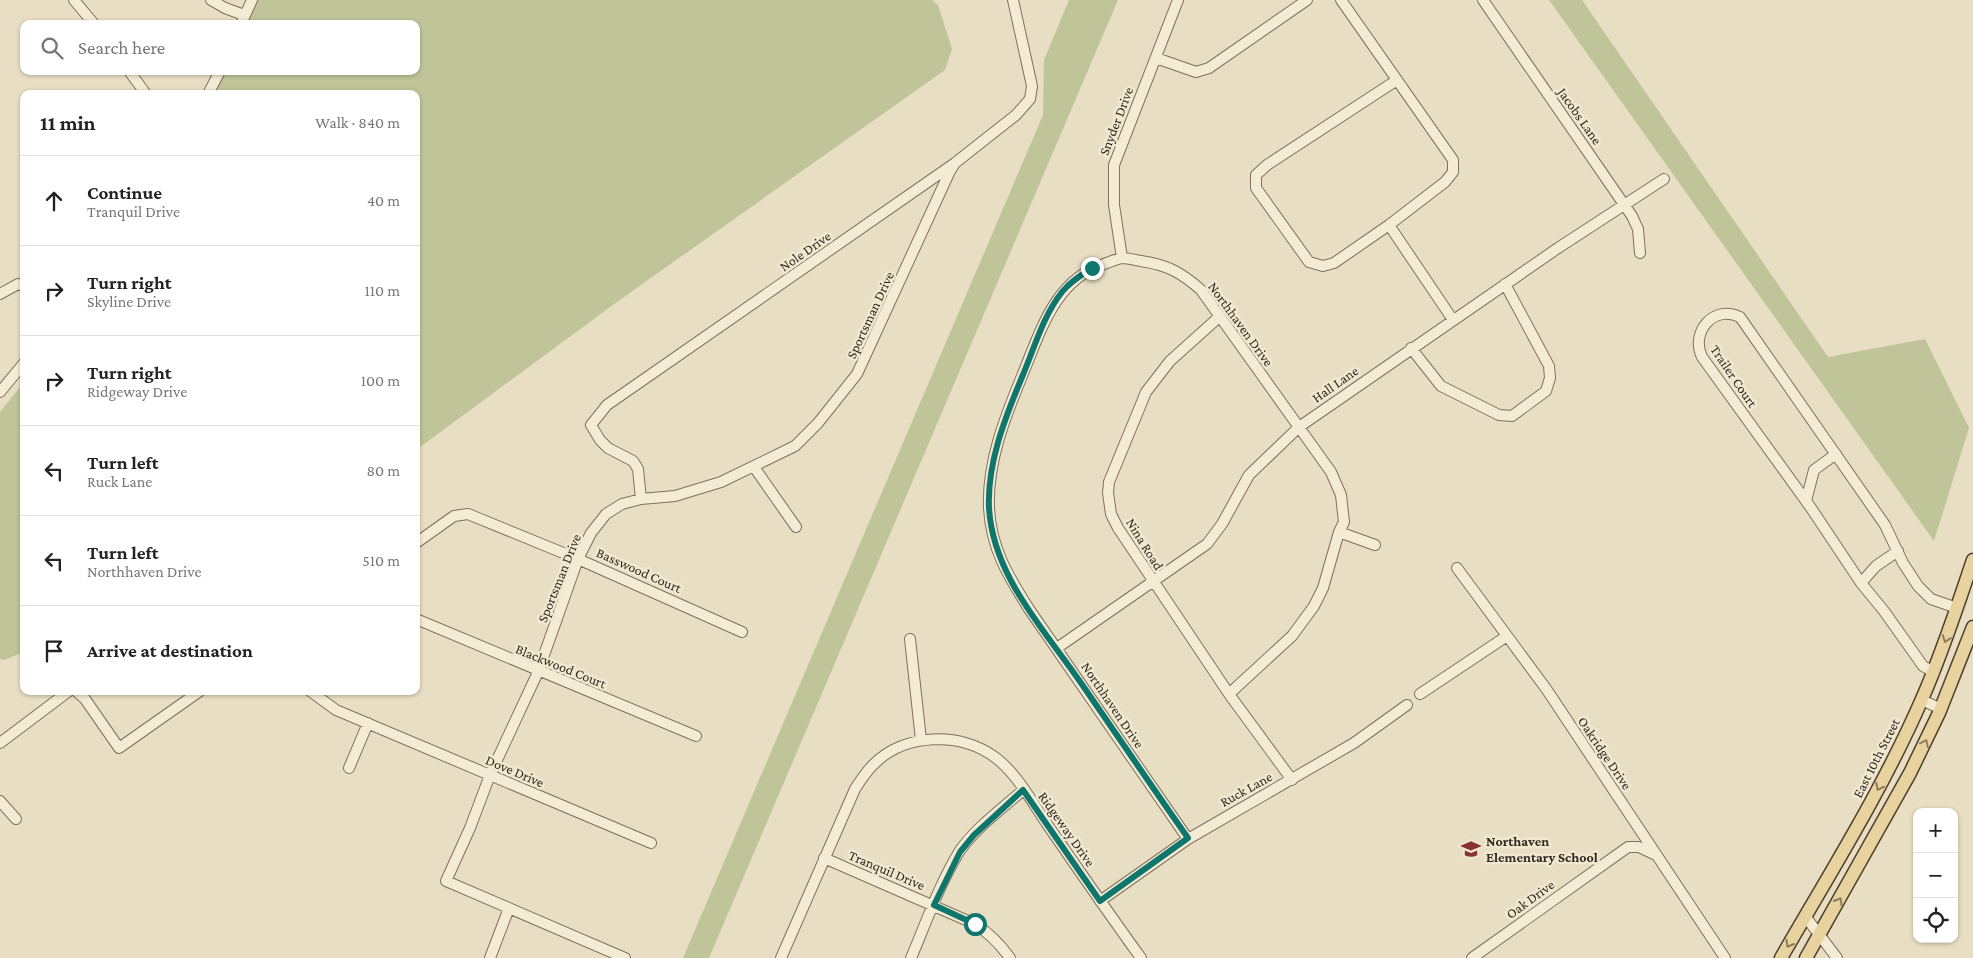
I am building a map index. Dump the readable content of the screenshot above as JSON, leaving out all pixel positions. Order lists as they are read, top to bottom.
{
  "streets": {
    "main road": ["East 10th Street"],
    "street": [
      "Jacobs Lane",
      "Snyder Drive",
      "Nole Drive",
      "Sportsman Drive",
      "Northhaven Drive",
      "Trailer Court",
      "Hall Lane",
      "Nina Road",
      "Basswood Court",
      "Blackwood Court",
      "Oakridge Drive",
      "Dove Drive",
      "Ruck Lane",
      "Ridgeway Drive",
      "Tranquil Drive",
      "Oak Drive"
    ]
  },
  "crossings": [
    ["Jacobs Lane", "Hall Lane"],
    ["Snyder Drive", "Northhaven Drive"],
    ["Nole Drive", "Sportsman Drive"],
    ["Sportsman Drive", "Basswood Court"],
    ["Sportsman Drive", "Blackwood Court"],
    ["Sportsman Drive", "Dove Drive"],
    ["Northhaven Drive", "Hall Lane"],
    ["Northhaven Drive", "Nina Road"],
    ["Northhaven Drive", "Ruck Lane"],
    ["Trailer Court", "East 10th Street"],
    ["Hall Lane", "Nina Road"],
    ["Nina Road", "Ruck Lane"],
    ["Oakridge Drive", "Oak Drive"],
    ["Ruck Lane", "Ridgeway Drive"],
    ["Ridgeway Drive", "Tranquil Drive"]
  ],
  "places": {
    "school or university": ["Northaven Elementary School"]
  },
  "page": {
    "search": "Search here",
    "heading": ["11 min", "Walk · 840 m"],
    "list": [
      ["Continue", "Tranquil Drive", "40 m"],
      ["Turn right", "Skyline Drive", "110 m"],
      ["Turn right", "Ridgeway Drive", "100 m"],
      ["Turn left", "Ruck Lane", "80 m"],
      ["Turn left", "Northhaven Drive", "510 m"],
      "Arrive at destination"
    ],
    "map_buttons": ["+", "−"]
  }
}
